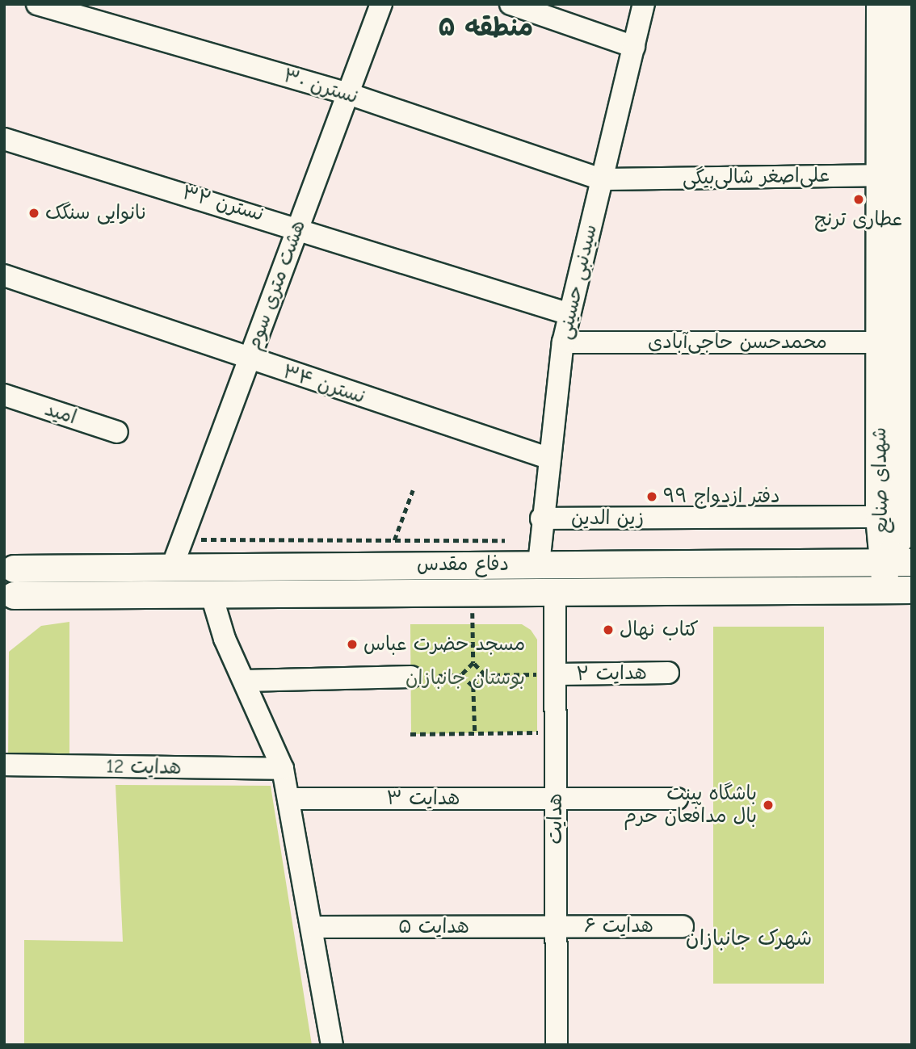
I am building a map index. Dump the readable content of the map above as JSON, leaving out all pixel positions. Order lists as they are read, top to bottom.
{
  "streets": {
    "street": [
      "نسترن ۳۰",
      "علی‌اصغر شالی‌بیگی",
      "نسترن ۳۲",
      "سیدنبی حسینی",
      "هشت متری سوم",
      "محمدحسن حاجی‌آبادی",
      "نسترن ۳۴",
      "امید",
      "شهدای صنایع",
      "زین الدین",
      "دفاع مقدس",
      "هدایت ۲",
      "هدایت 12",
      "هدایت ۳",
      "هدایت",
      "هدایت ۶",
      "هدایت ۵"
    ]
  },
  "crossings": [
    ["نسترن ۳۰", "علی‌اصغر شالی‌بیگی"],
    ["نسترن ۳۰", "سیدنبی حسینی"],
    ["نسترن ۳۰", "هشت متری سوم"],
    ["علی‌اصغر شالی‌بیگی", "سیدنبی حسینی"],
    ["علی‌اصغر شالی‌بیگی", "شهدای صنایع"],
    ["نسترن ۳۲", "سیدنبی حسینی"],
    ["نسترن ۳۲", "هشت متری سوم"],
    ["سیدنبی حسینی", "محمدحسن حاجی‌آبادی"],
    ["سیدنبی حسینی", "نسترن ۳۴"],
    ["سیدنبی حسینی", "زین الدین"],
    ["سیدنبی حسینی", "دفاع مقدس"],
    ["هشت متری سوم", "نسترن ۳۴"],
    ["هشت متری سوم", "دفاع مقدس"],
    ["محمدحسن حاجی‌آبادی", "شهدای صنایع"],
    ["شهدای صنایع", "زین الدین"],
    ["شهدای صنایع", "دفاع مقدس"],
    ["دفاع مقدس", "هدایت"],
    ["هدایت ۲", "هدایت"],
    ["هدایت ۳", "هدایت"],
    ["هدایت", "هدایت ۶"],
    ["هدایت", "هدایت ۵"],
    ["هدایت ۶", "هدایت ۵"]
  ],
  "districts": ["منطقه ۵", "شهرک جانبازان"],
  "parks": ["بوستان جانبازان"],
  "places": [
    "عطاری ترنج",
    "نانوایی سنگک",
    "دفتر ازدواج ۹۹",
    "کتاب نهال",
    "مسجد حضرت عباس",
    "باشگاه پینت بال مدافعان حرم"
  ]
}
